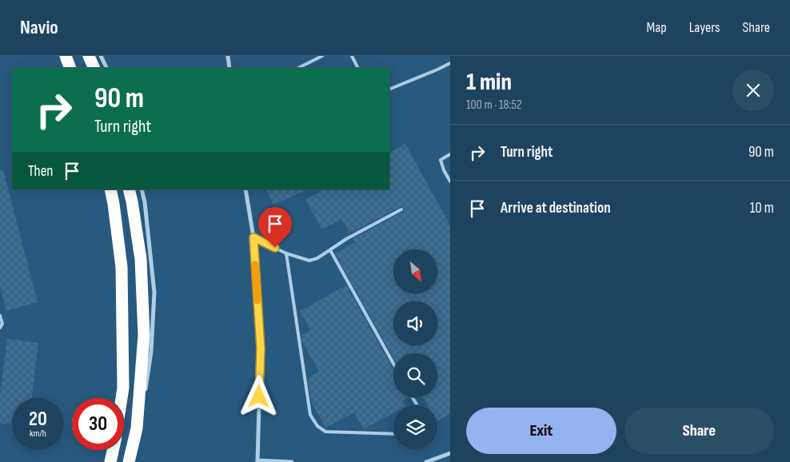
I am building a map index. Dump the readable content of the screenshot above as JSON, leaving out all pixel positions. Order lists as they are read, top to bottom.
{
  "north": "bottom right",
  "page": {
    "header": "Navio",
    "nav": ["Map", "Layers", "Share"],
    "heading": ["1 min", "100 m · 18:52"],
    "turn": ["90 m", "Turn right"],
    "list": [
      {
        "name": "Turn right",
        "value": "90 m"
      },
      {
        "name": "Arrive at destination",
        "value": "10 m"
      }
    ],
    "then": "Then",
    "speed": "20 km/h",
    "limit": "30",
    "buttons": ["Exit", "Share"]
  }
}
